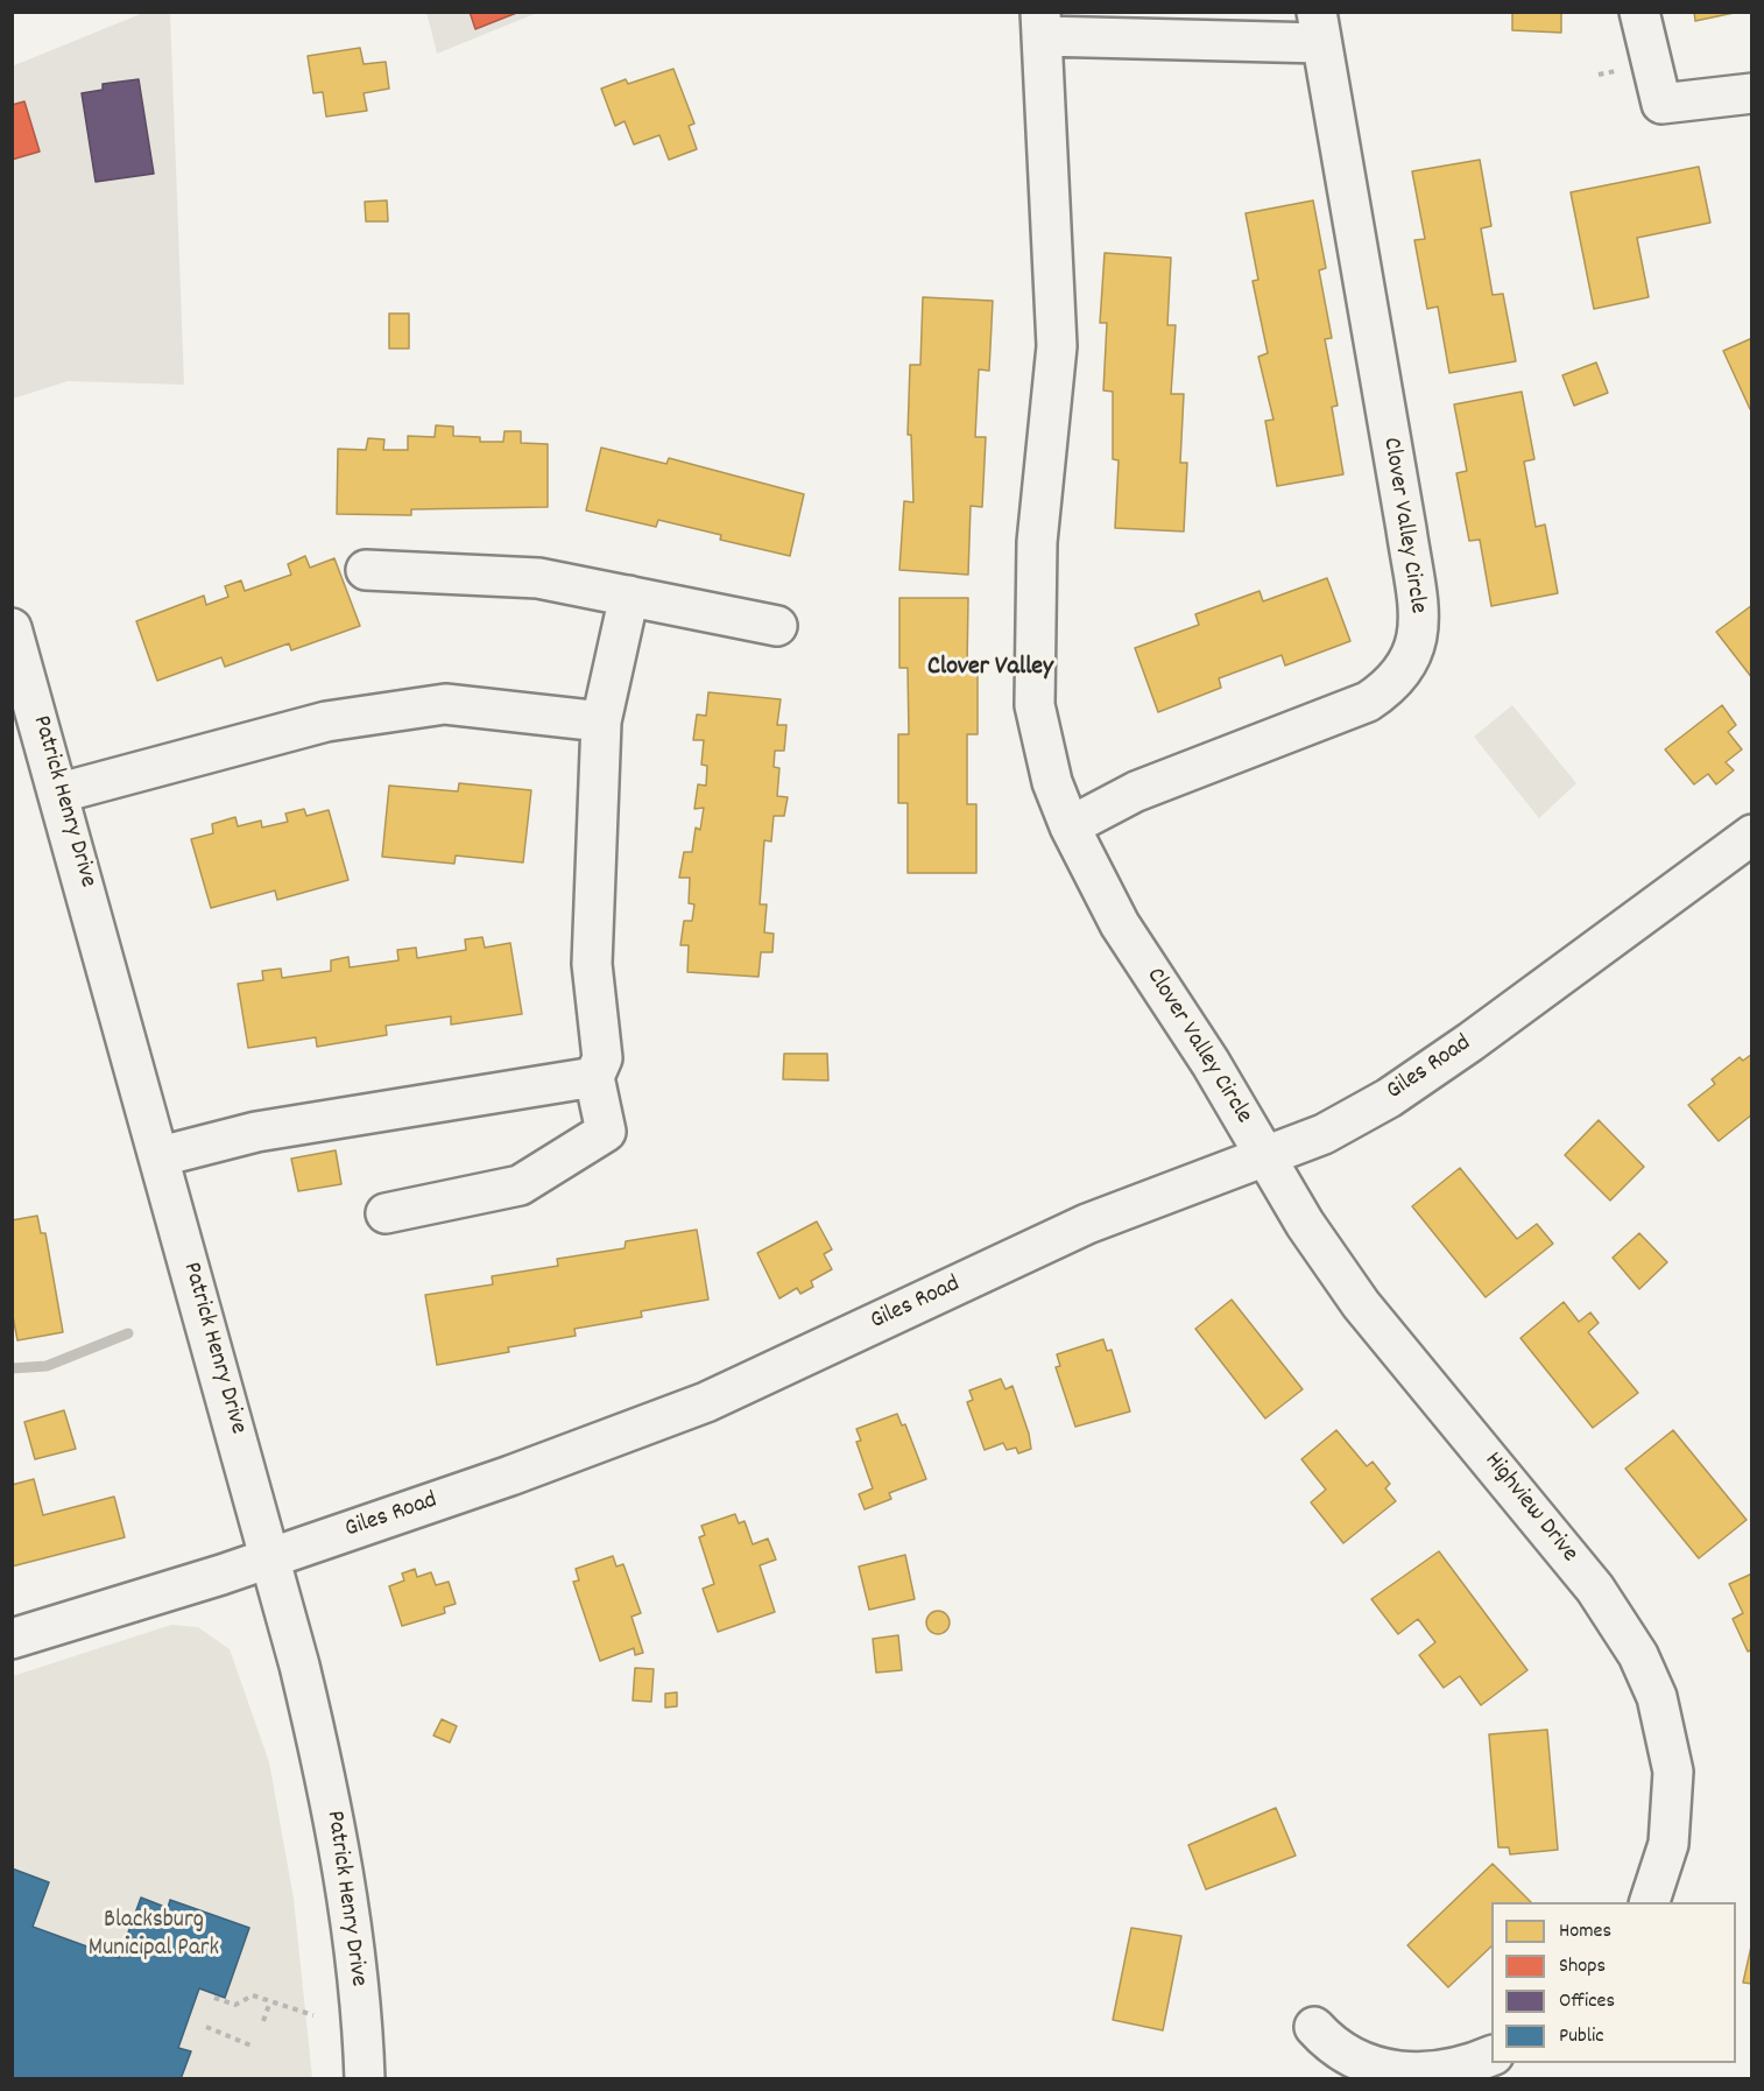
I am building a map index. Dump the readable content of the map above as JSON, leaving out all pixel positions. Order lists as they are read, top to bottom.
{
  "streets": {
    "street": [
      "Clover Valley Circle",
      "Patrick Henry Drive",
      "Giles Road",
      "Highview Drive"
    ]
  },
  "crossings": [
    ["Clover Valley Circle", "Giles Road"],
    ["Clover Valley Circle", "Highview Drive"],
    ["Patrick Henry Drive", "Giles Road"],
    ["Giles Road", "Highview Drive"]
  ],
  "districts": ["Clover Valley"],
  "parks": ["Blacksburg Municipal Park"],
  "legend": [
    "Homes",
    "Shops",
    "Offices",
    "Public"
  ]
}
